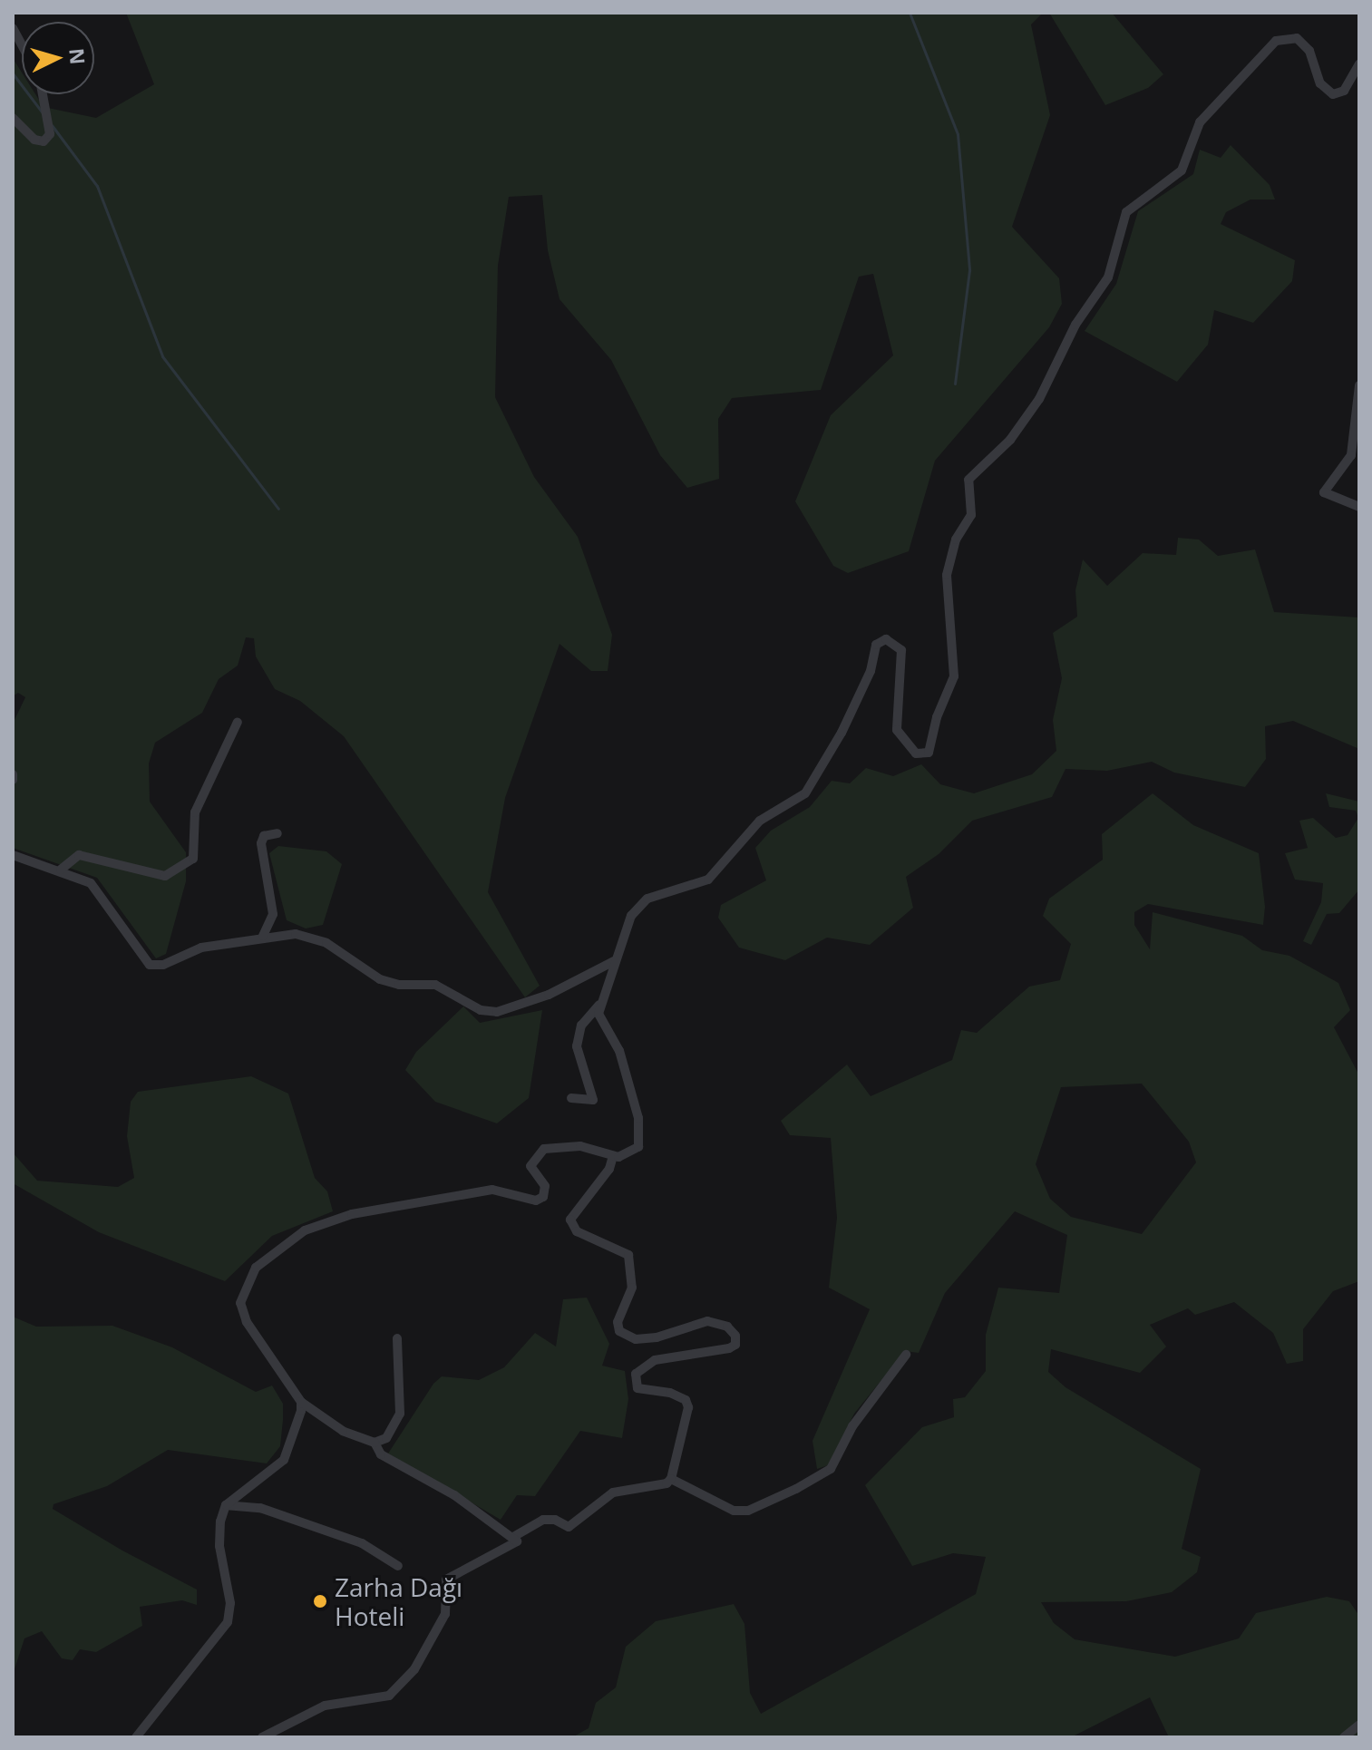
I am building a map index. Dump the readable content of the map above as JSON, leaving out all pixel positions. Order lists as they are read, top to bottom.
{
  "places": ["Zarha Dağı Hoteli"],
  "north": "right"
}
